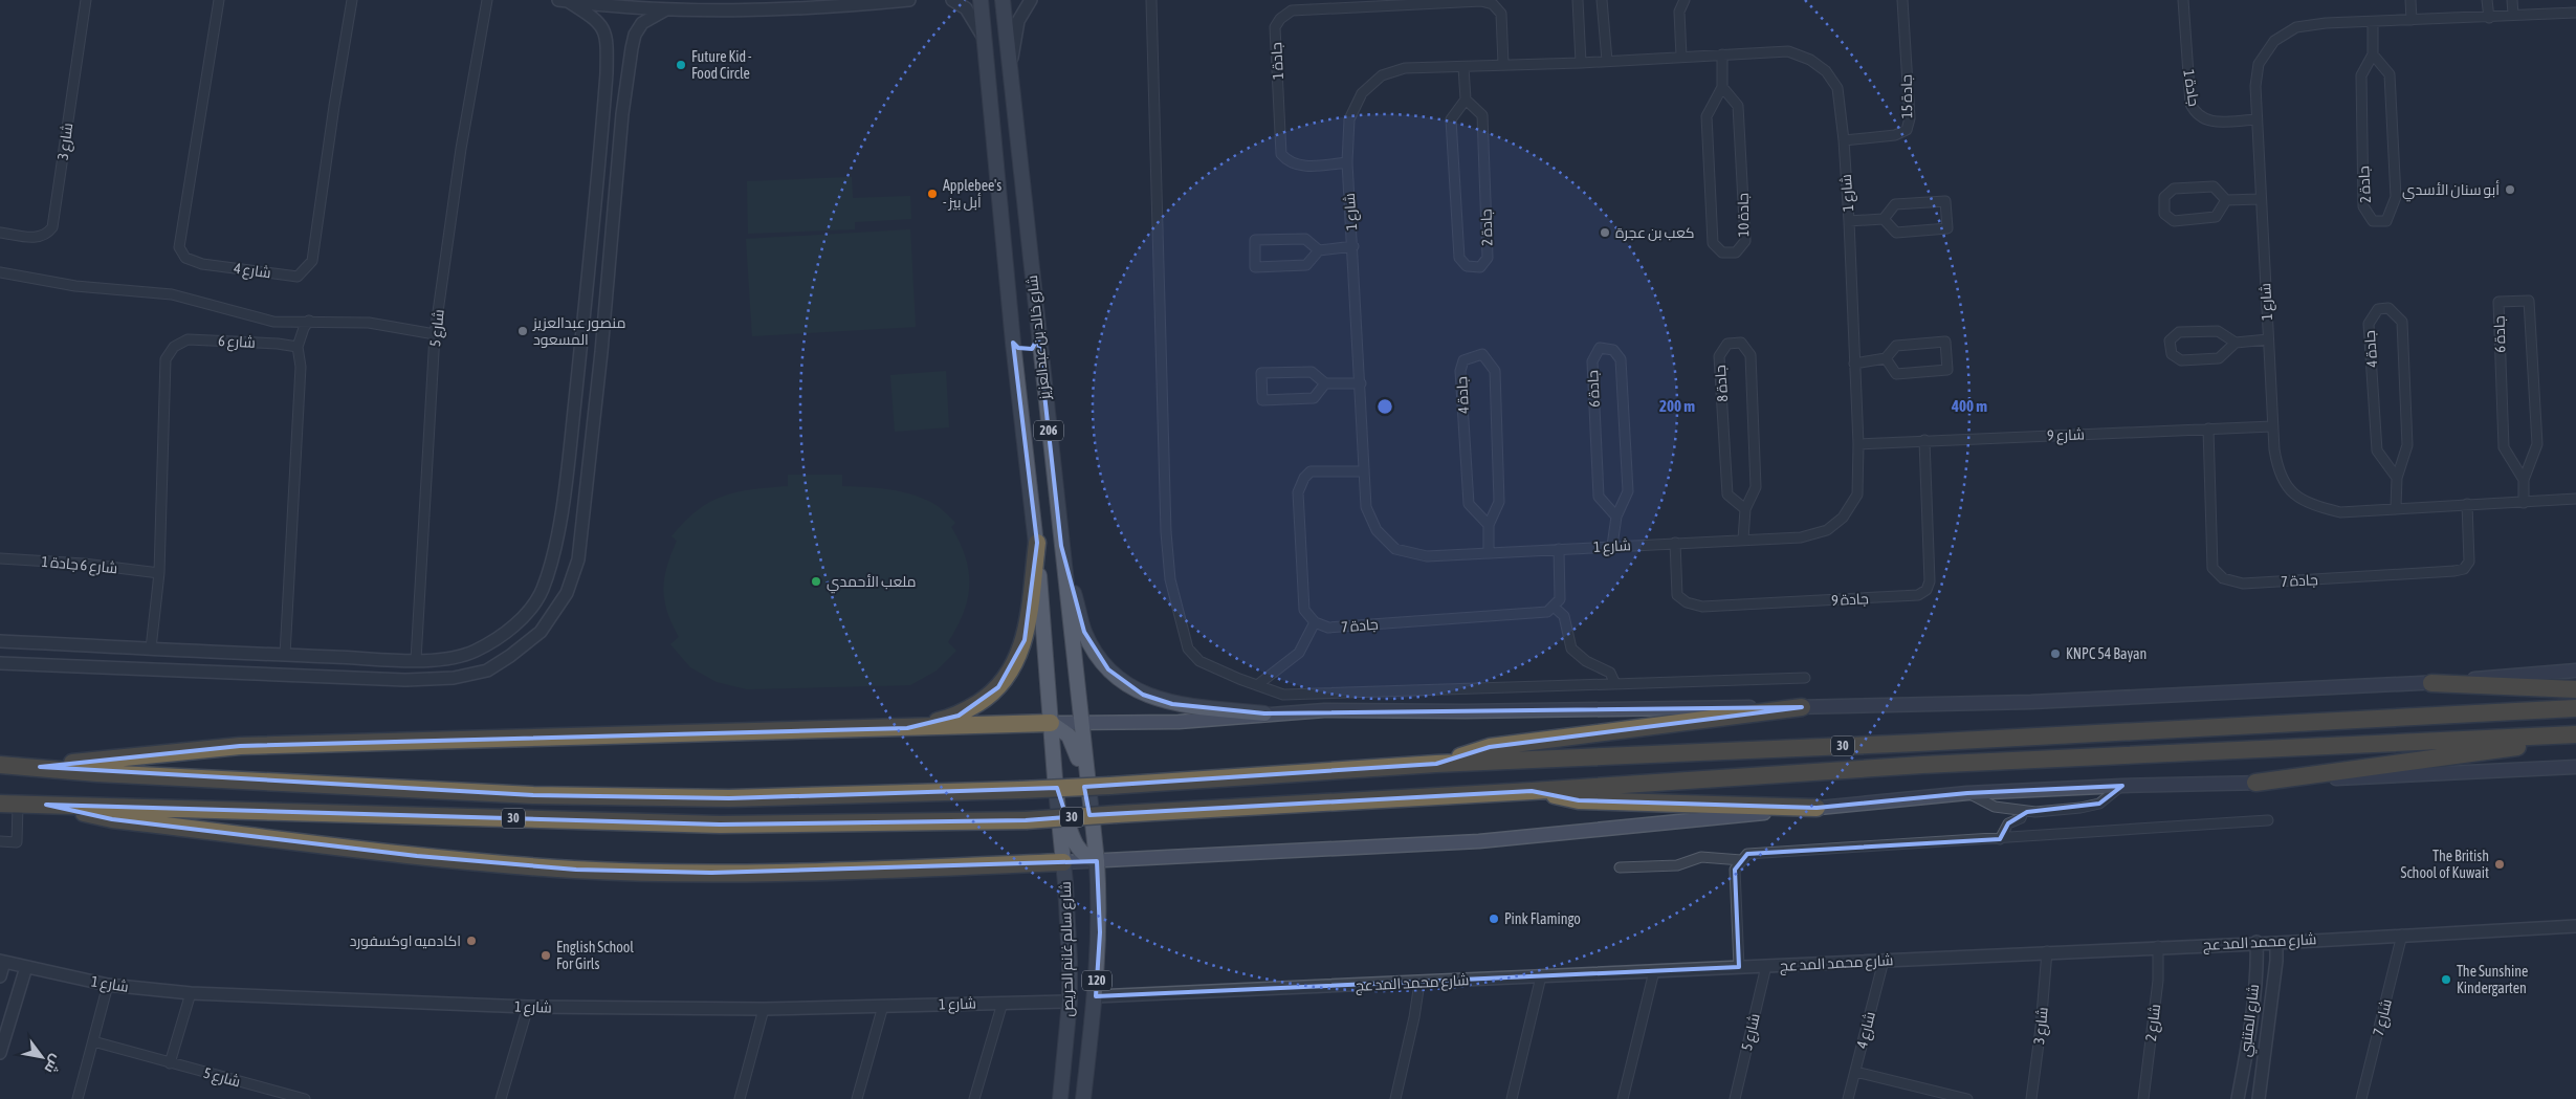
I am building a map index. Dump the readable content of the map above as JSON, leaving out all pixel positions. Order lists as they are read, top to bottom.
{
  "streets": {
    "highway": ["30"],
    "main road": [
      "شارع خالد بن عبدالعزيز",
      "206",
      "شارع سالم غانم الحريص",
      "120"
    ],
    "street": [
      "جادة 1",
      "جادة 15",
      "شارع 3",
      "جادة 2",
      "شارع 1",
      "جادة 10",
      "شارع 4",
      "شارع 5",
      "جادة 6",
      "شارع 6",
      "جادة 4",
      "جادة 8",
      "شارع 9",
      "شارع 6 جادة 1",
      "جادة 7",
      "جادة 9",
      "شارع محمد المد عج",
      "شارع 7",
      "شارع المتنبي",
      "شارع 2"
    ]
  },
  "crossings": [
    ["جادة 1", "شارع 1"],
    ["جادة 15", "شارع 1"],
    ["شارع 3", "شارع محمد المد عج"],
    ["جادة 2", "شارع 1"],
    ["شارع 1", "جادة 10"],
    ["شارع 1", "جادة 6"],
    ["شارع 1", "جادة 4"],
    ["شارع 1", "جادة 8"],
    ["شارع 1", "شارع 9"],
    ["شارع 1", "جادة 7"],
    ["شارع 1", "جادة 9"],
    ["شارع 1", "شارع سالم غانم الحريص"],
    ["شارع 4", "شارع محمد المد عج"],
    ["شارع 5", "شارع محمد المد عج"],
    ["شارع خالد بن عبدالعزيز", "شارع سالم غانم الحريص"],
    ["شارع 6", "شارع 6 جادة 1"],
    ["شارع 9", "جادة 7"],
    ["شارع 9", "جادة 9"],
    ["شارع محمد المد عج", "شارع سالم غانم الحريص"],
    ["شارع محمد المد عج", "شارع 7"],
    ["شارع محمد المد عج", "شارع المتنبي"],
    ["شارع محمد المد عج", "شارع 2"]
  ],
  "places": [
    "Future Kid - Food Circle",
    "أبو سنان الأسدي",
    "Applebee's - أبل بيز",
    "كعب بن عجرة",
    "منصور عبدالعزيز المسعود",
    "ملعب الأحمدي",
    "KNPC 54 Bayan",
    "The British School of Kuwait",
    "Pink Flamingo",
    "اكادميه اوكسفورد",
    "English School For Girls",
    "The Sunshine Kindergarten"
  ],
  "north": "bottom right",
  "rings": ["200 m", "400 m"]
}
